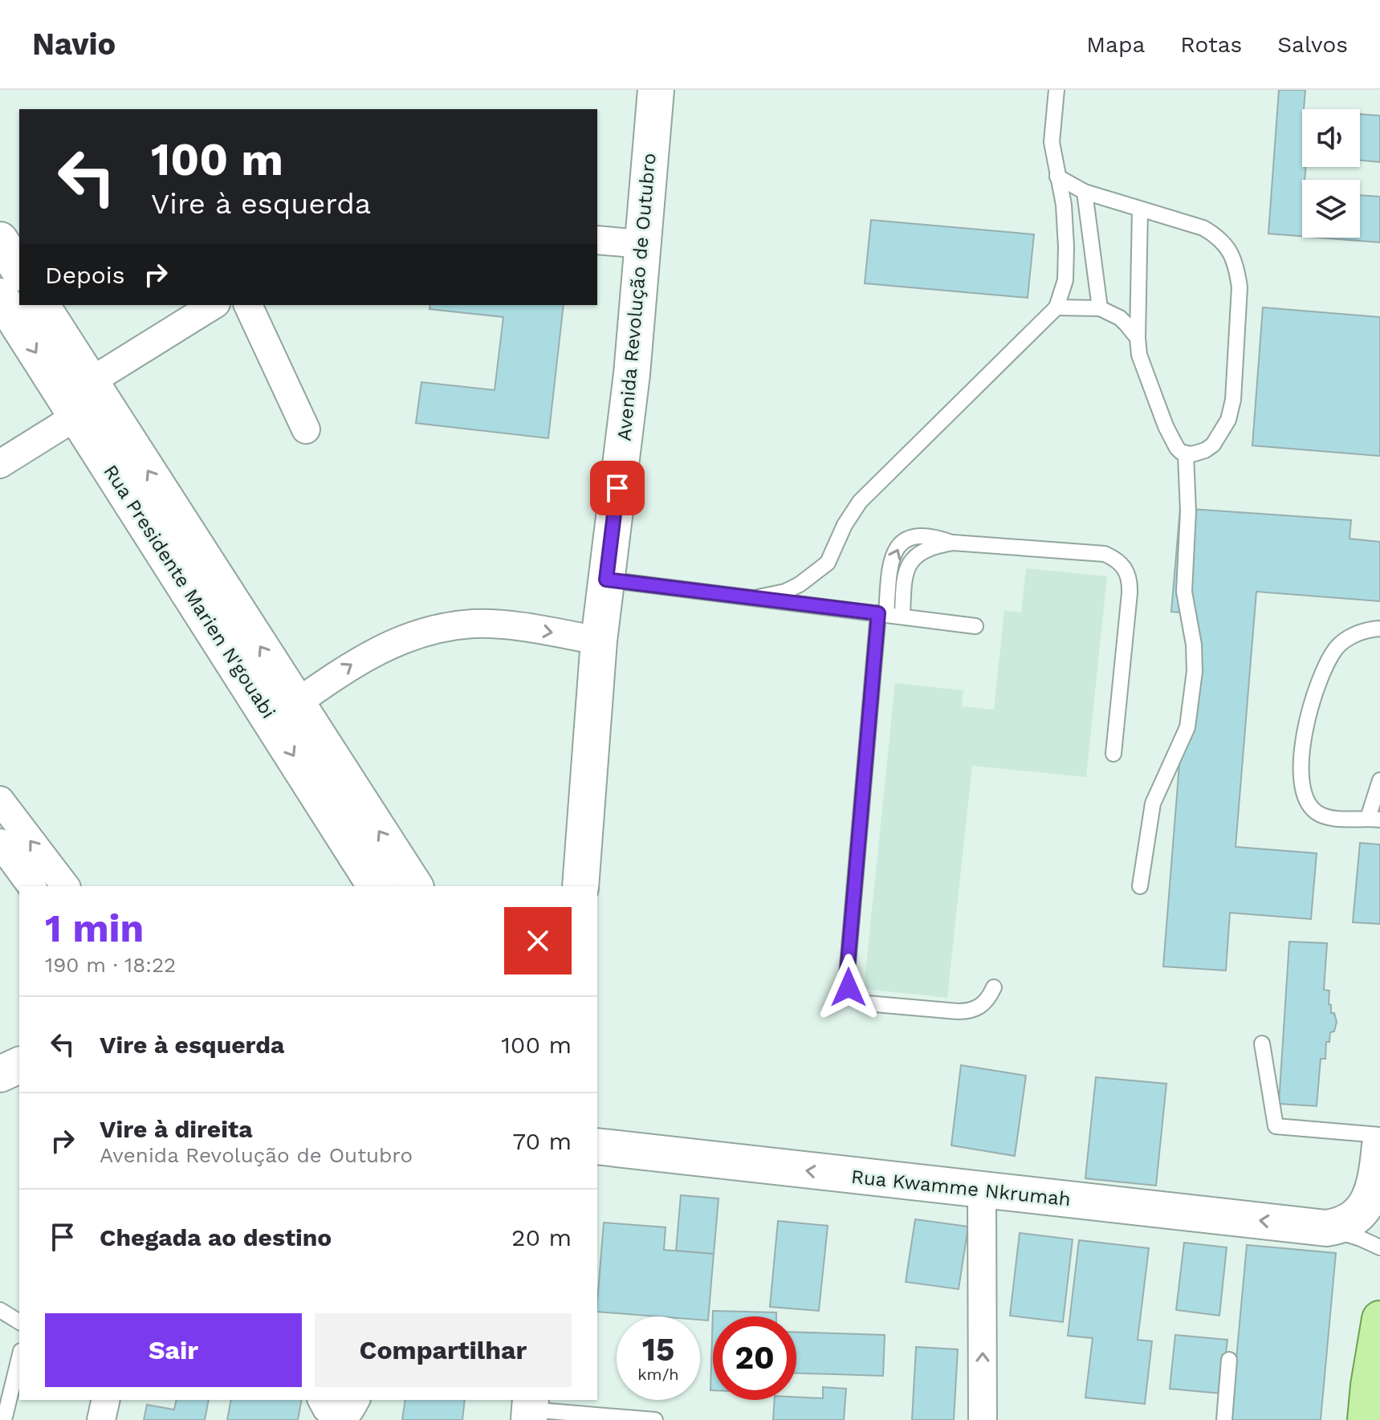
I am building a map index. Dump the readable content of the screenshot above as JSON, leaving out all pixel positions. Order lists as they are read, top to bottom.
{
  "streets": {
    "street": ["Avenida Revolução de Outubro", "Rua Presidente Marien N'gouabi", "Rua Kwamme Nkrumah"]
  },
  "one_way": ["Rua Kwamme Nkrumah"],
  "page": {
    "header": "Navio",
    "nav": ["Mapa", "Rotas", "Salvos"],
    "turn": ["100 m", "Vire à esquerda"],
    "then": "Depois",
    "heading": ["1 min", "190 m · 18:22"],
    "list": [
      {
        "name": "Vire à esquerda",
        "value": "100 m"
      },
      {
        "name": "Vire à direita",
        "note": "Avenida Revolução de Outubro",
        "value": "70 m"
      },
      {
        "name": "Chegada ao destino",
        "value": "20 m"
      }
    ],
    "buttons": ["Sair", "Compartilhar"],
    "speed": "15 km/h",
    "limit": "20"
  }
}
